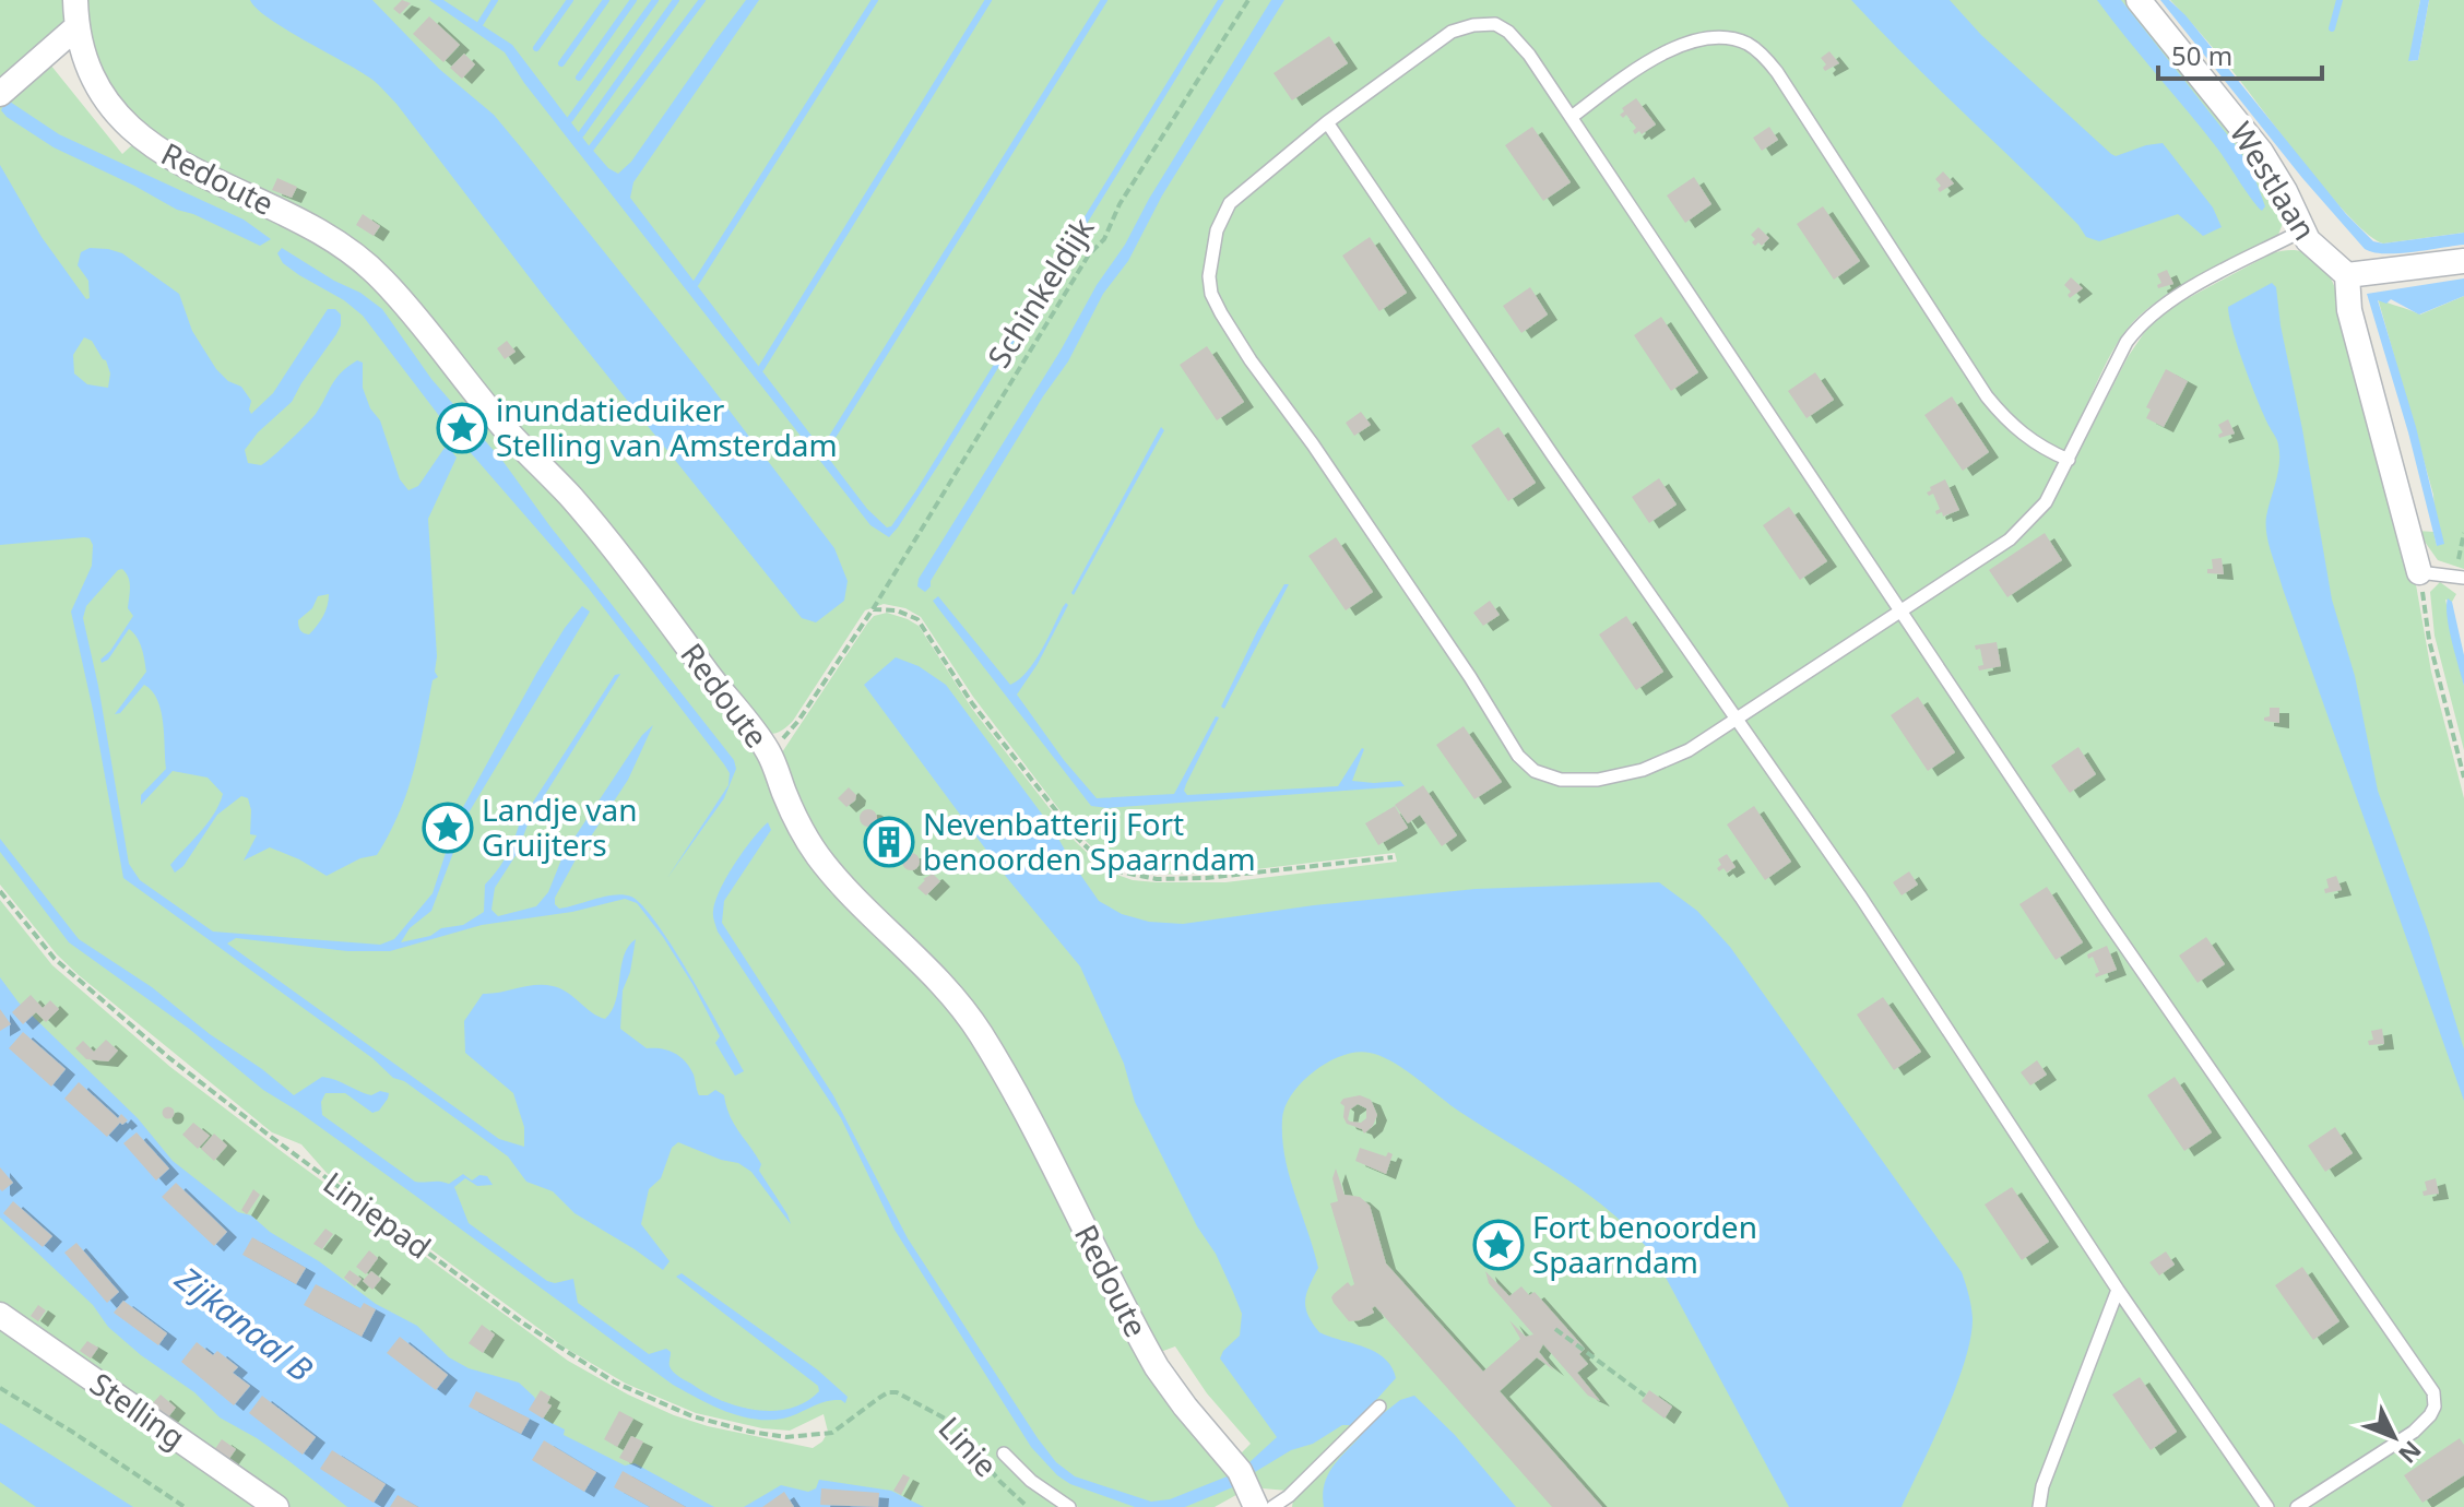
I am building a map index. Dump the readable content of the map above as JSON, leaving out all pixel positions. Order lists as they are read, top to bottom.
{
  "streets": {
    "street": ["Redoute", "Westlaan", "Stelling"],
    "lane": ["Linie"],
    "path": ["Schinkeldijk", "Liniepad"]
  },
  "crossings": [
    ["Redoute", "Schinkeldijk"],
    ["Liniepad", "Linie"]
  ],
  "water": ["Zijkanaal B"],
  "places": {
    "place": ["inundatieduiker Stelling van Amsterdam", "Landje van Gruijters", "Fort benoorden Spaarndam"],
    "building": ["Nevenbatterij Fort benoorden Spaarndam"]
  },
  "scale_bar": "50 m",
  "north": "bottom right"
}
